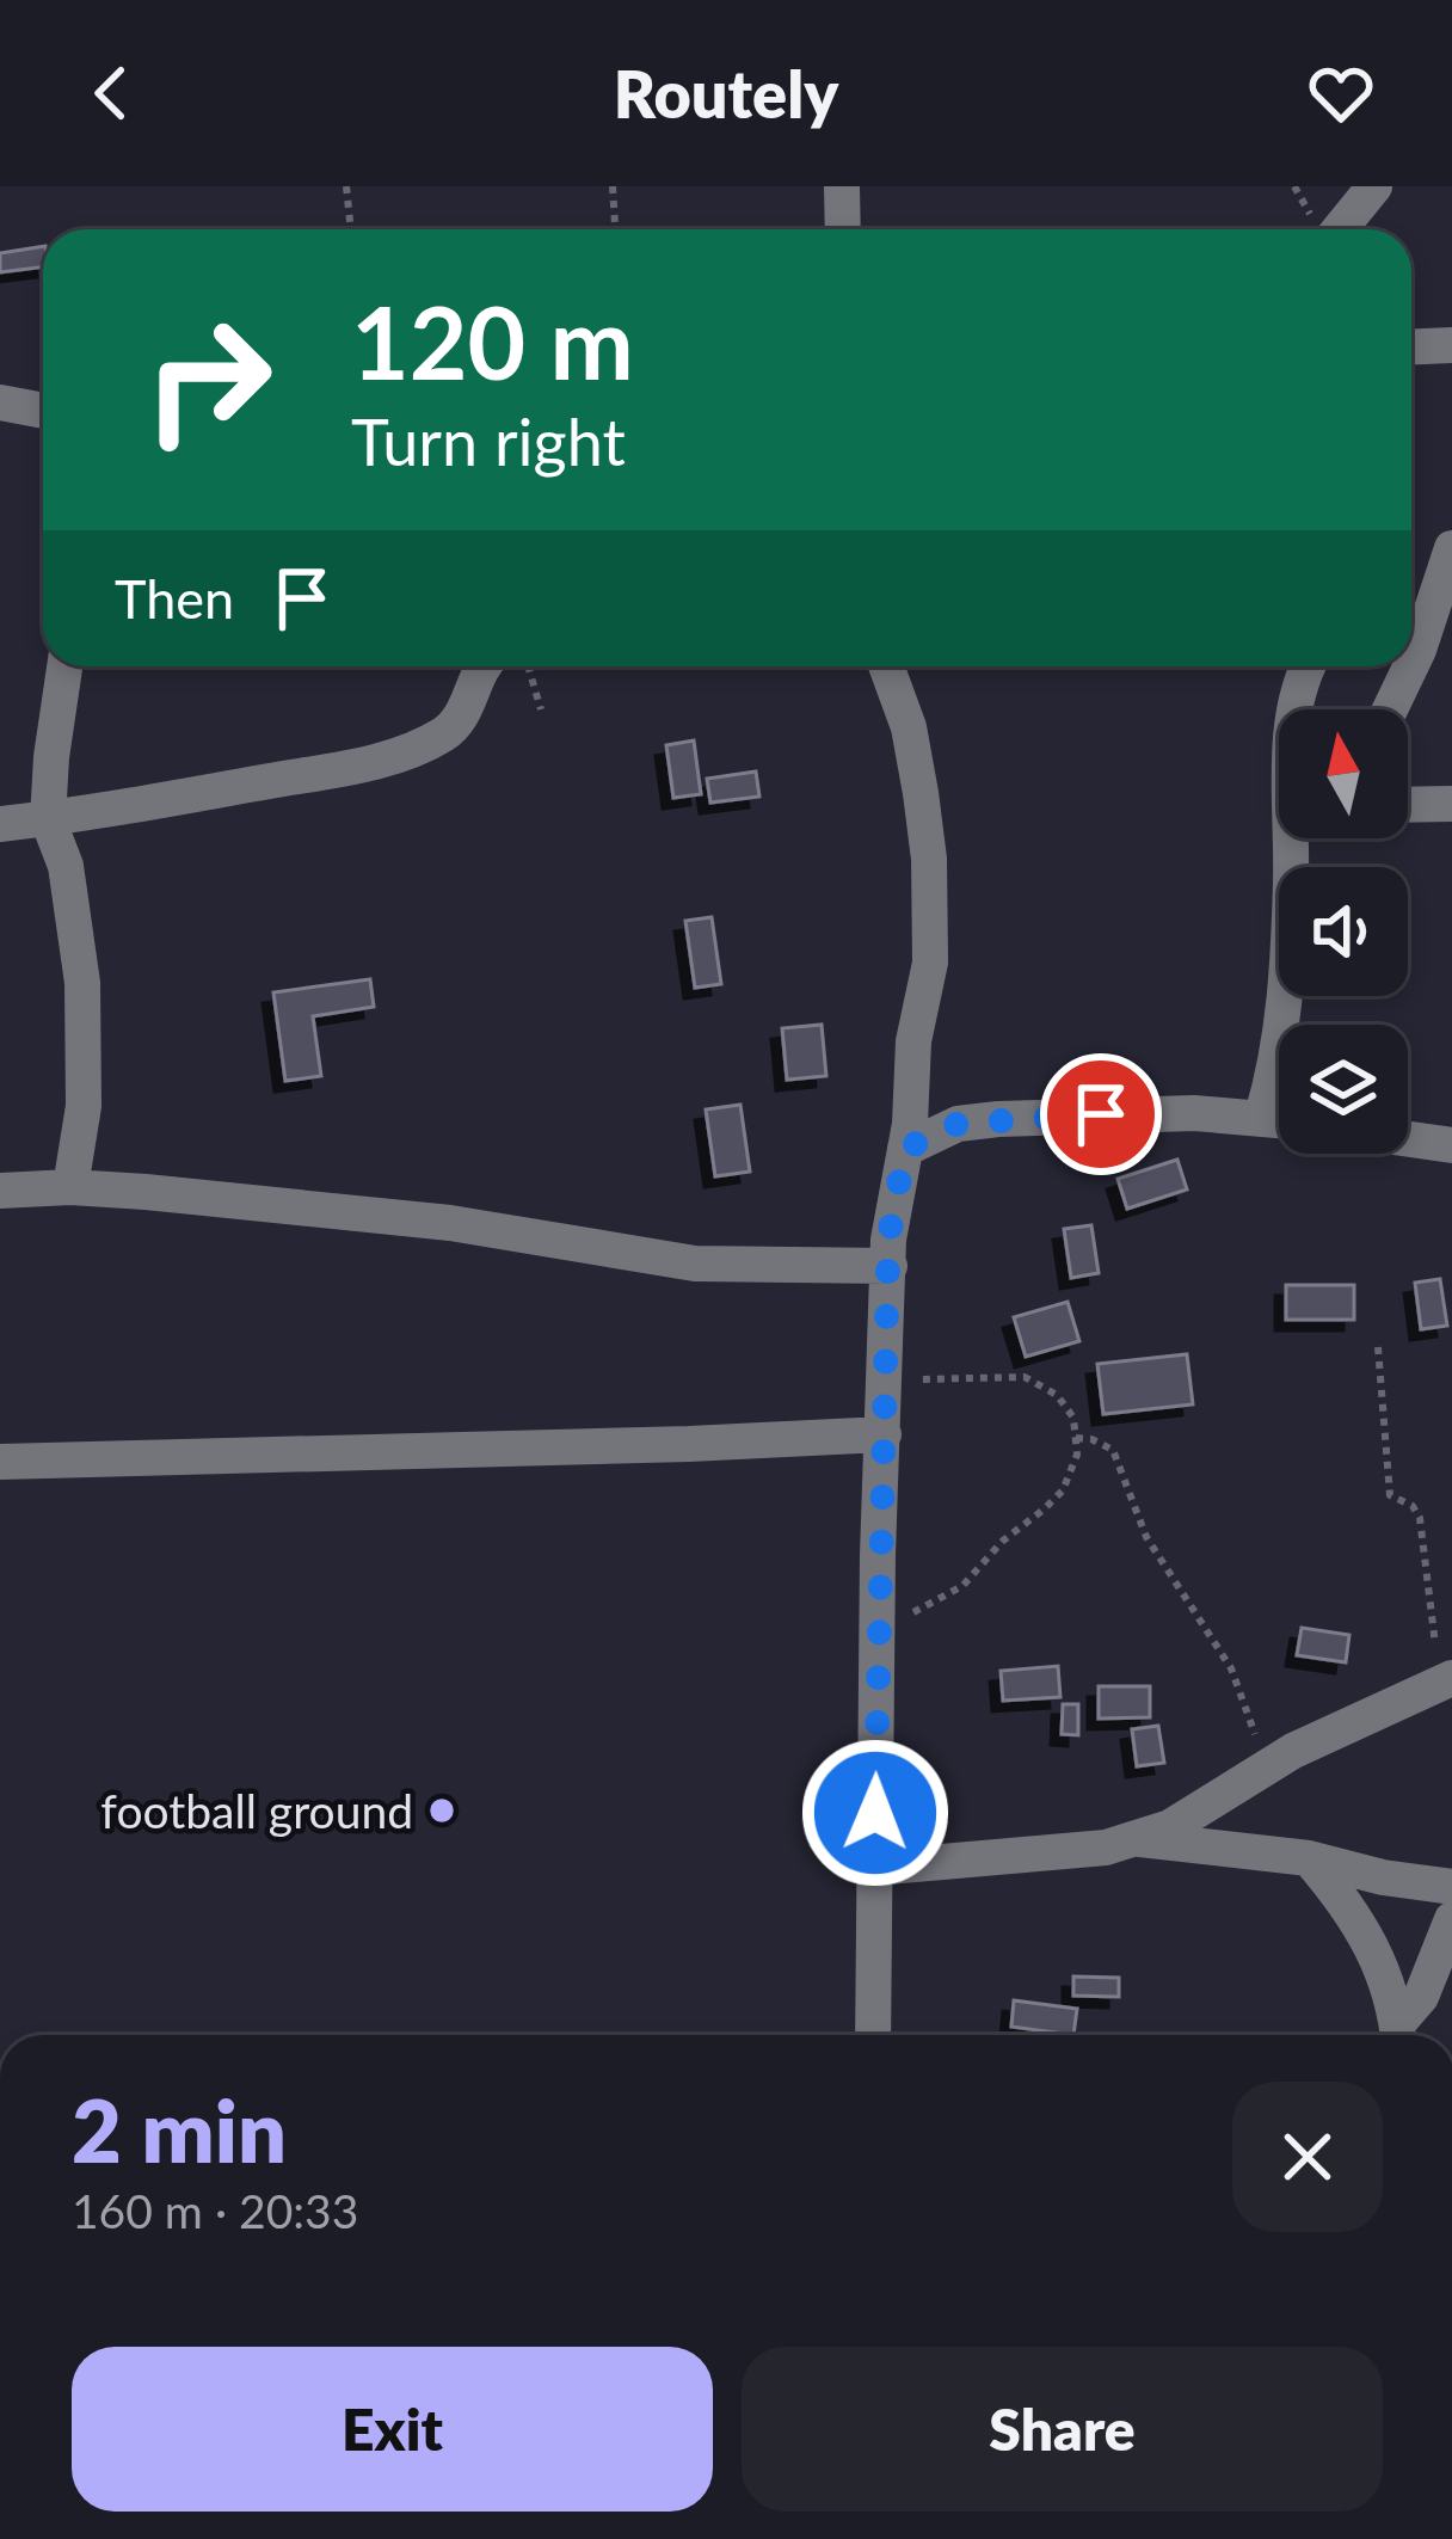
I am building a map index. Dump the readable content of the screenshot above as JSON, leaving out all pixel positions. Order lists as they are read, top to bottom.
{
  "places": ["football ground"],
  "north": "top",
  "page": {
    "header": "Routely",
    "turn": ["120 m", "Turn right"],
    "then": "Then",
    "heading": ["2 min", "160 m · 20:33"],
    "buttons": ["Exit", "Share"]
  }
}
